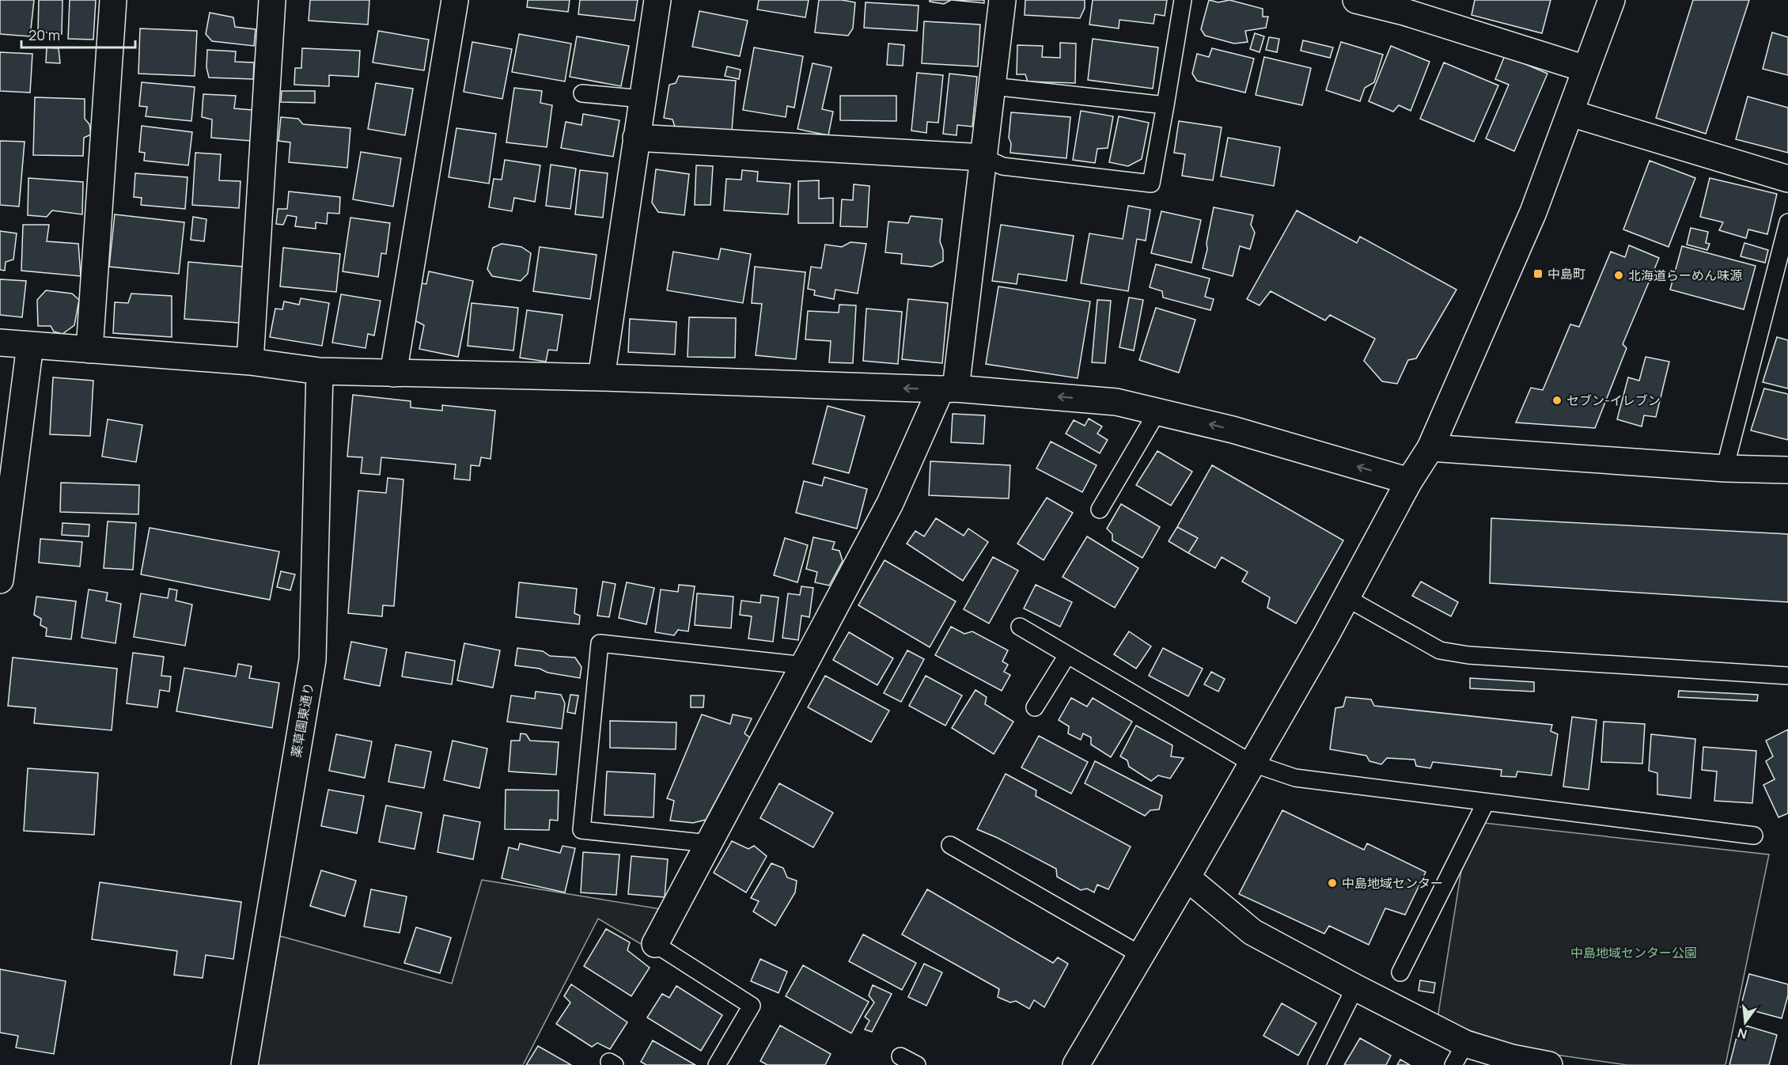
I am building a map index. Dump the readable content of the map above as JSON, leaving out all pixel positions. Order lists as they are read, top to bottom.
{
  "streets": {
    "street": ["薬草園東通り"]
  },
  "parks": ["中島地域センター公園"],
  "places": {
    "transit": ["中島町"],
    "other": ["北海道らーめん味源", "セブン-イレブン", "中島地域センター"]
  },
  "scale_bar": "20 m",
  "north": "bottom"
}
